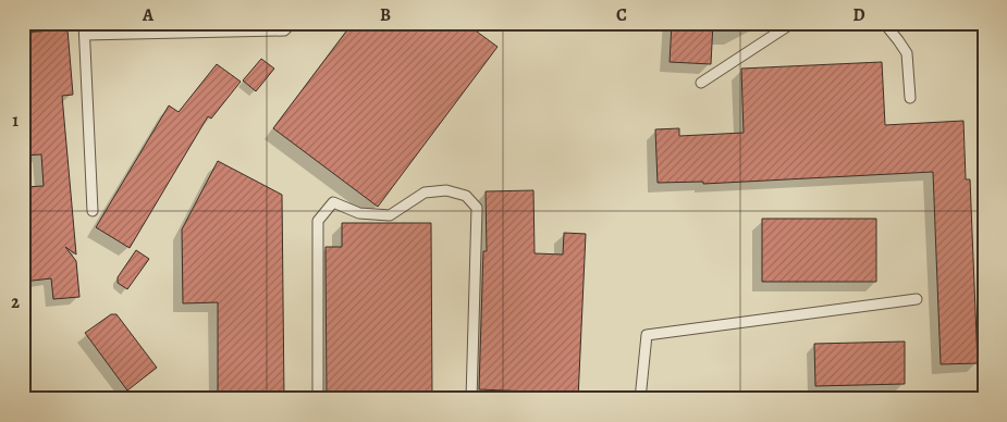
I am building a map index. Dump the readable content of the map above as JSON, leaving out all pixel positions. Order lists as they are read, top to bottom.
{
  "grid": {
    "columns": [
      "A",
      "B",
      "C",
      "D"
    ],
    "rows": ["1", "2"]
  }
}
